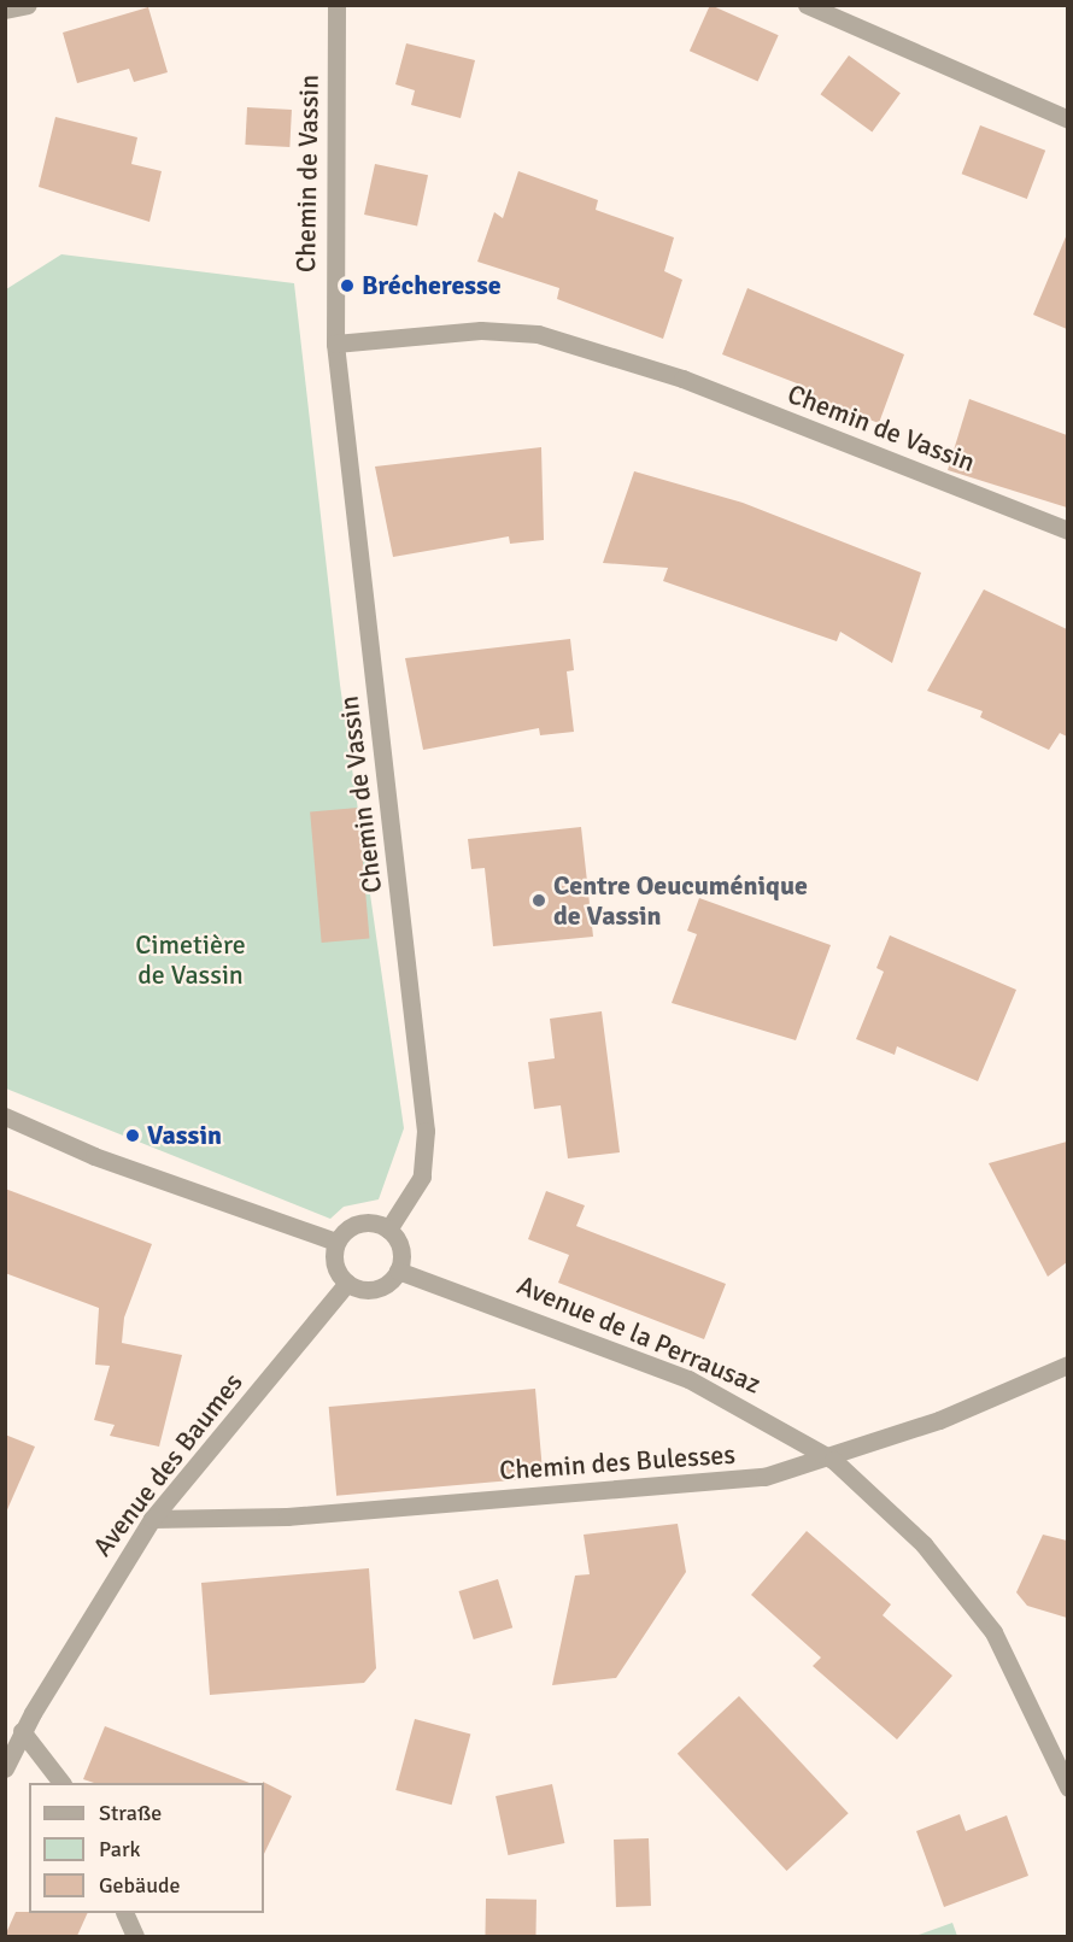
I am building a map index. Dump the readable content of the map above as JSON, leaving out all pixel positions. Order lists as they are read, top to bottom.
{
  "streets": {
    "street": [
      "Chemin de Vassin",
      "Avenue de la Perrausaz",
      "Chemin des Bulesses",
      "Avenue des Baumes"
    ]
  },
  "crossings": [
    ["Chemin de Vassin", "Avenue de la Perrausaz"],
    ["Chemin de Vassin", "Avenue des Baumes"],
    ["Avenue de la Perrausaz", "Chemin des Bulesses"],
    ["Avenue de la Perrausaz", "Avenue des Baumes"],
    ["Chemin des Bulesses", "Avenue des Baumes"]
  ],
  "parks": ["Cimetière de Vassin"],
  "places": ["Brécheresse", "Centre Oeucuménique de Vassin", "Vassin"],
  "legend": ["Straße", "Park", "Gebäude"]
}
